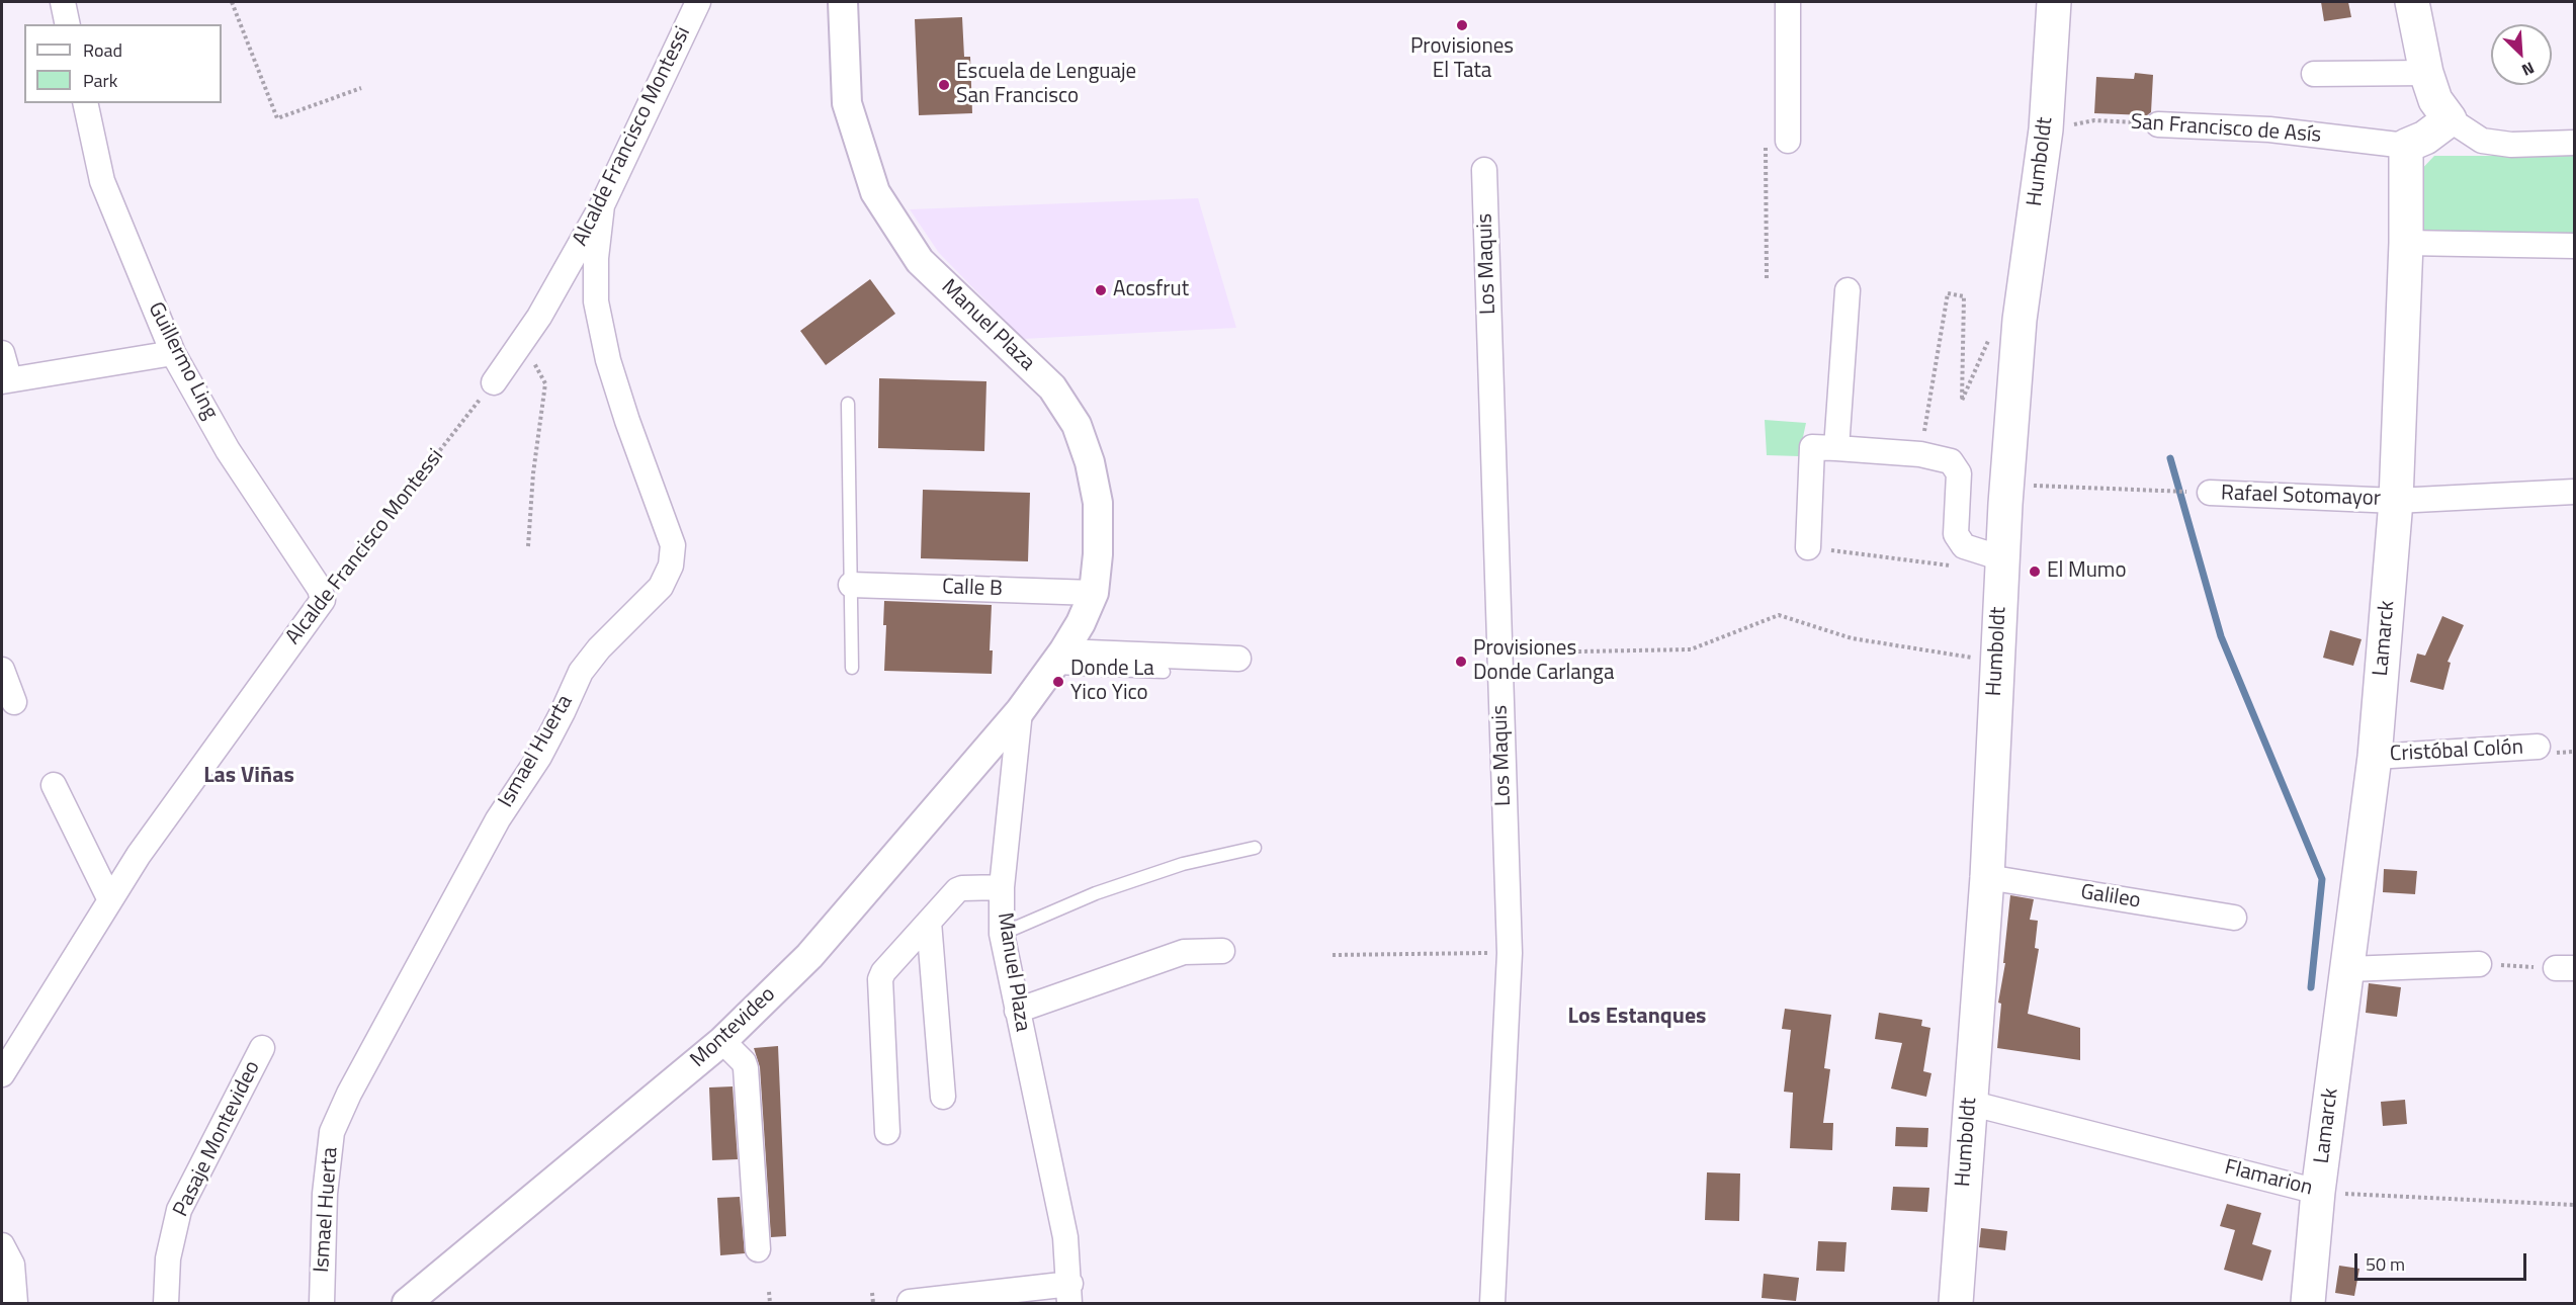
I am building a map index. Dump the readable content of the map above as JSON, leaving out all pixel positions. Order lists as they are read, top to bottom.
{
  "streets": {
    "main road": ["Humboldt", "Lamarck"],
    "street": [
      "San Francisco de Asís",
      "Alcalde Francisco Montessi",
      "Los Maquis",
      "Manuel Plaza",
      "Guillermo Ling",
      "Rafael Sotomayor",
      "Calle B",
      "Ismael Huerta",
      "Cristóbal Colón",
      "Galileo",
      "Montevideo",
      "Pasaje Montevideo",
      "Flamarion"
    ]
  },
  "crossings": [
    ["San Francisco de Asís", "Humboldt"],
    ["San Francisco de Asís", "Lamarck"],
    ["Alcalde Francisco Montessi", "Guillermo Ling"],
    ["Alcalde Francisco Montessi", "Ismael Huerta"],
    ["Humboldt", "Galileo"],
    ["Humboldt", "Flamarion"],
    ["Manuel Plaza", "Calle B"],
    ["Manuel Plaza", "Montevideo"],
    ["Rafael Sotomayor", "Lamarck"],
    ["Lamarck", "Cristóbal Colón"],
    ["Lamarck", "Flamarion"]
  ],
  "districts": ["Las Viñas", "Los Estanques"],
  "places": [
    "Provisiones El Tata",
    "Escuela de Lenguaje San Francisco",
    "Acosfrut",
    "El Mumo",
    "Provisiones Donde Carlanga",
    "Donde La Yico Yico"
  ],
  "legend": ["Road", "Park"],
  "scale_bar": "50 m",
  "north": "bottom right"
}
